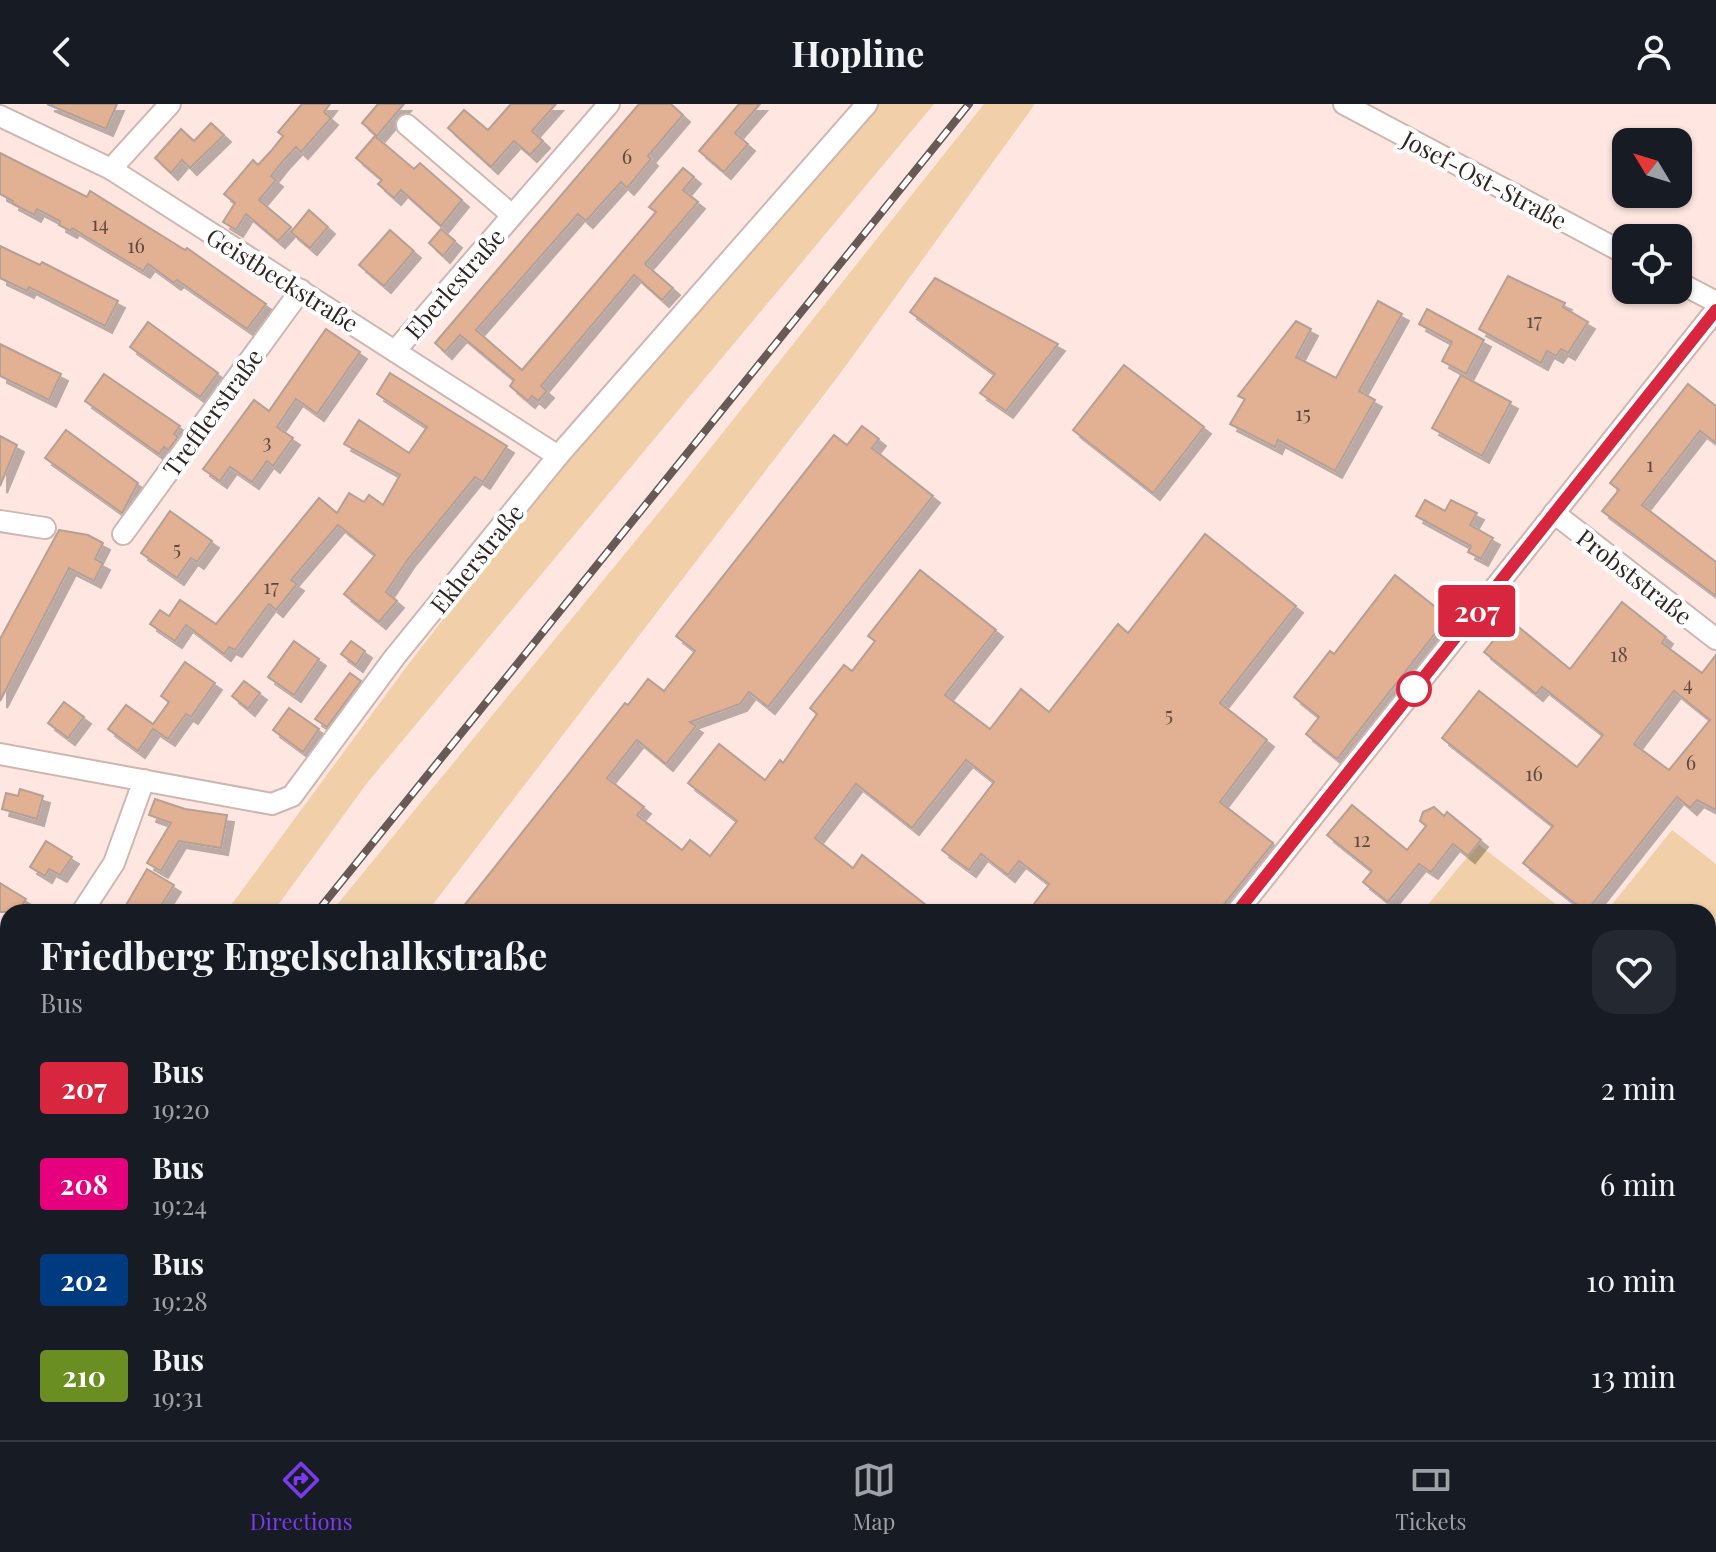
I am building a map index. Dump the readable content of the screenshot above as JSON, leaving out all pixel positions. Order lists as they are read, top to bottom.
{
  "streets": {
    "street": [
      "Josef-Ost-Straße",
      "Geistbeckstraße",
      "Eberlestraße",
      "Trefflerstraße",
      "Ekherstraße",
      "Probststraße"
    ]
  },
  "crossings": [
    ["Geistbeckstraße", "Eberlestraße"],
    ["Geistbeckstraße", "Trefflerstraße"],
    ["Geistbeckstraße", "Ekherstraße"]
  ],
  "lines": ["bus line 207"],
  "house_numbers": [
    "6",
    "14",
    "16",
    "17",
    "15",
    "3",
    "1",
    "5",
    "17",
    "18",
    "4",
    "5",
    "6",
    "16",
    "12"
  ],
  "north": "top left",
  "page": {
    "header": "Hopline",
    "on_map": "207",
    "heading": ["Friedberg Engelschalkstraße", "Bus"],
    "list": [
      {
        "mark": "207",
        "name": "Bus",
        "note": "19:20",
        "value": "2 min"
      },
      {
        "mark": "208",
        "name": "Bus",
        "note": "19:24",
        "value": "6 min"
      },
      {
        "mark": "202",
        "name": "Bus",
        "note": "19:28",
        "value": "10 min"
      },
      {
        "mark": "210",
        "name": "Bus",
        "note": "19:31",
        "value": "13 min"
      }
    ],
    "tabs": ["Directions", "Map", "Tickets"]
  }
}
